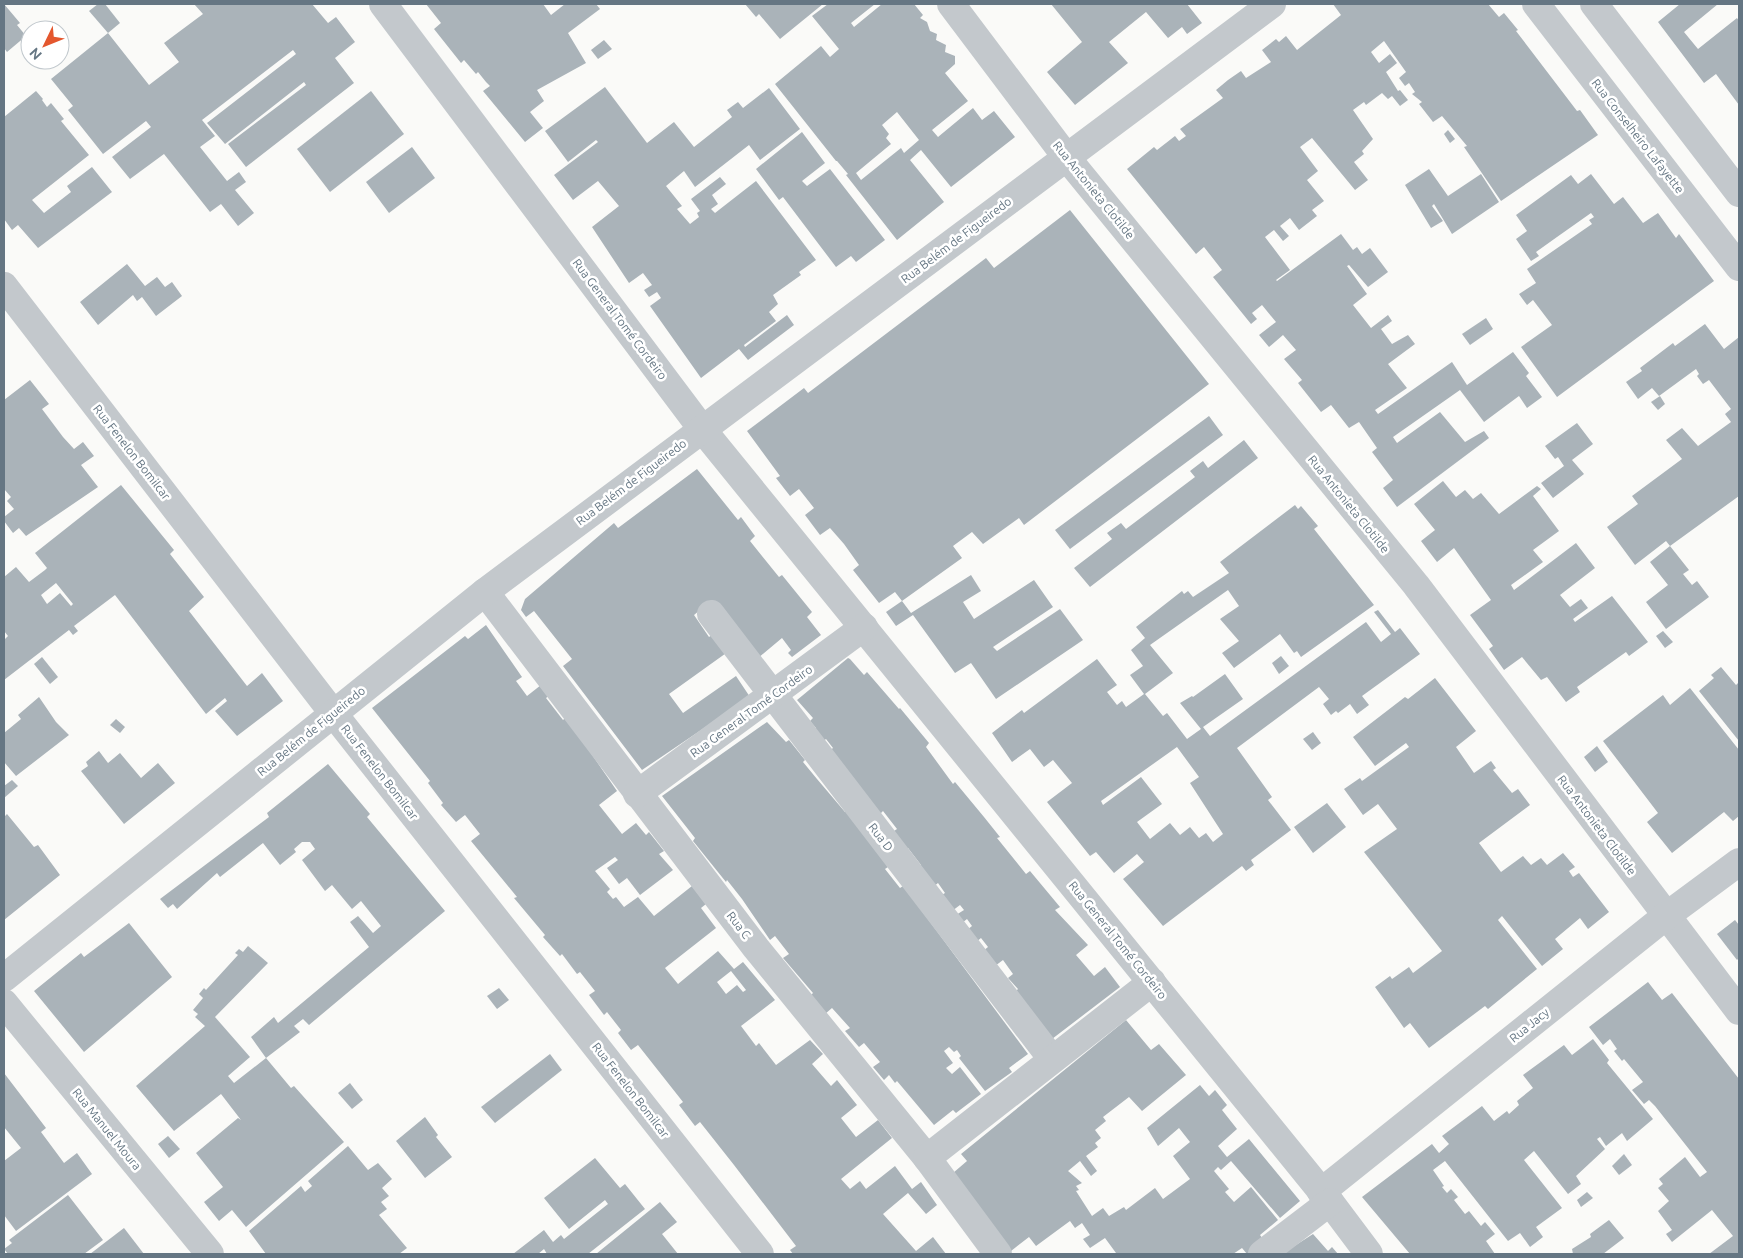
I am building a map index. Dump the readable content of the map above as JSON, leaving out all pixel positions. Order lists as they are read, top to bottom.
{
  "streets": {
    "street": [
      "Rua Conselheiro Lafayette",
      "Rua Antonieta Clotilde",
      "Rua Belém de Figueiredo",
      "Rua General Tomé Cordeiro",
      "Rua Fenelon Bomilcar",
      "Rua D",
      "Rua C",
      "Rua Jacy",
      "Rua Manuel Moura"
    ]
  },
  "crossings": [
    ["Rua Antonieta Clotilde", "Rua Belém de Figueiredo"],
    ["Rua Antonieta Clotilde", "Rua Jacy"],
    ["Rua Belém de Figueiredo", "Rua General Tomé Cordeiro"],
    ["Rua Belém de Figueiredo", "Rua Fenelon Bomilcar"],
    ["Rua Belém de Figueiredo", "Rua C"],
    ["Rua General Tomé Cordeiro", "Rua D"],
    ["Rua General Tomé Cordeiro", "Rua C"],
    ["Rua General Tomé Cordeiro", "Rua Jacy"]
  ],
  "north": "bottom left"
}
